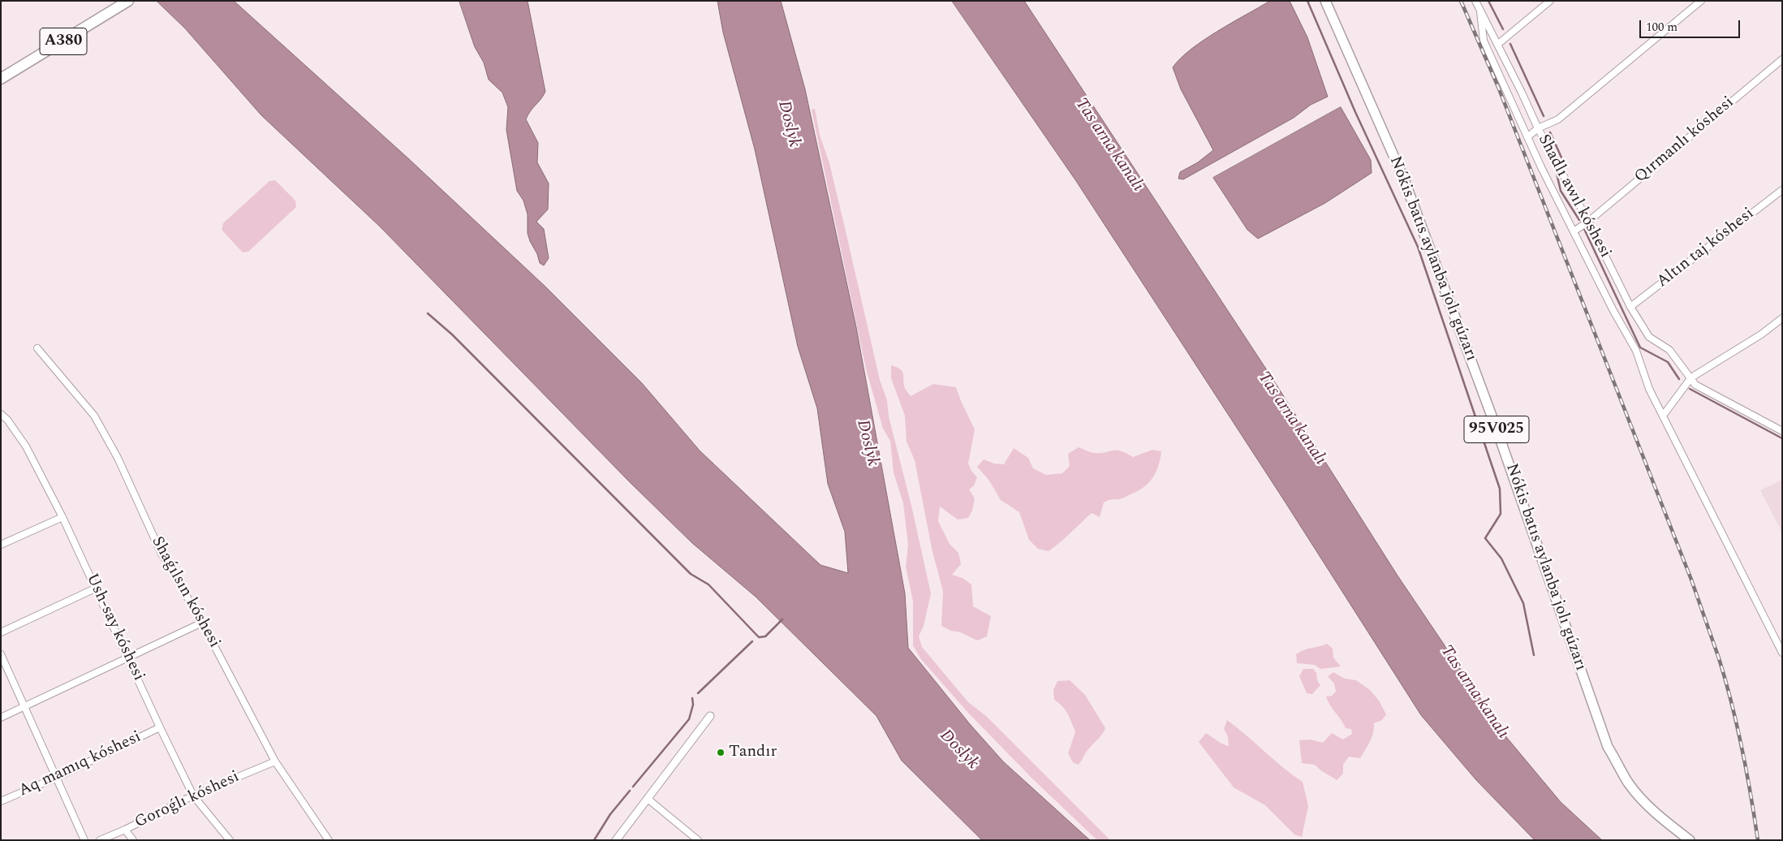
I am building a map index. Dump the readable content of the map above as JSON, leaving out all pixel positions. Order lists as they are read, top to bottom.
{
  "streets": {
    "highway": ["A380"],
    "main road": ["Nókis batıs aylanba jolı gúzarı", "95V025"],
    "street": [
      "Qırmanlı kóshesi",
      "Shadlı awıl kóshesi",
      "Altın taj kóshesi",
      "Shaǵılsın kóshesi",
      "Ush-say kóshesi",
      "Aq mamıq kóshesi",
      "Goroǵlı kóshesi"
    ]
  },
  "crossings": [
    ["Qırmanlı kóshesi", "Shadlı awıl kóshesi"],
    ["Shadlı awıl kóshesi", "Altın taj kóshesi"],
    ["Shaǵılsın kóshesi", "Goroǵlı kóshesi"],
    ["Ush-say kóshesi", "Aq mamıq kóshesi"],
    ["Ush-say kóshesi", "Goroǵlı kóshesi"]
  ],
  "water": ["Doslyk", "Tas arna kanalı"],
  "places": ["Tandır"],
  "scale_bar": "100 m"
}
